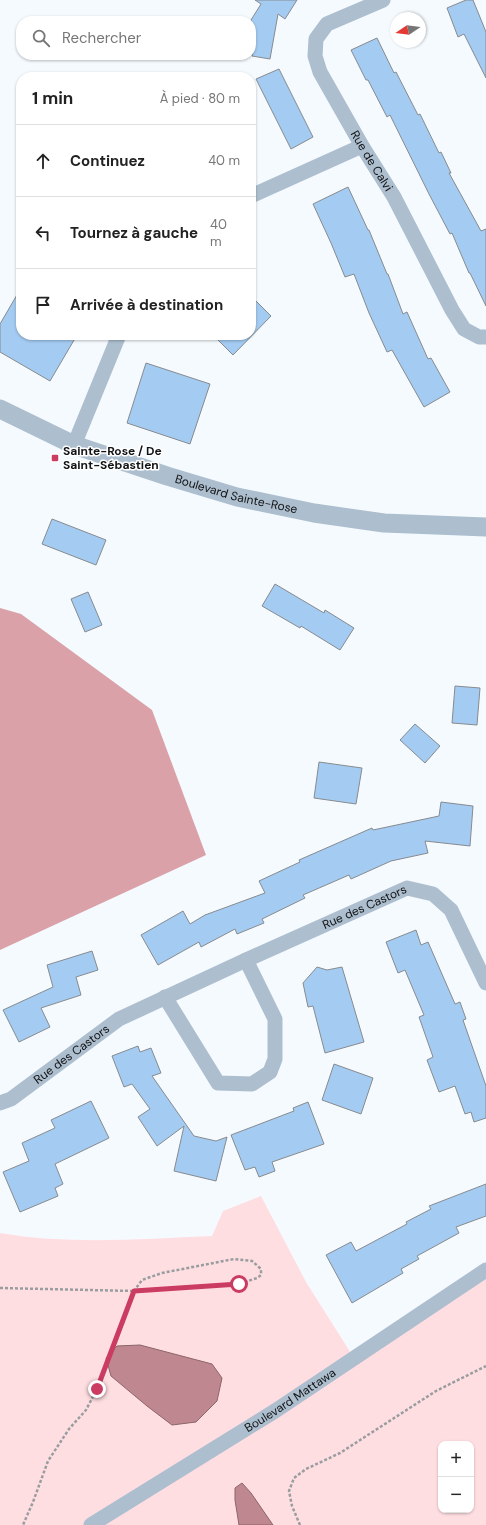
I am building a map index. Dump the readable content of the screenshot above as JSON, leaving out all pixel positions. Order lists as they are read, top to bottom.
{
  "streets": {
    "street": [
      "Rue de Calvi",
      "Boulevard Sainte-Rose",
      "Rue des Castors",
      "Boulevard Mattawa"
    ]
  },
  "places": {
    "transit": ["Sainte-Rose / De Saint-Sébastien"]
  },
  "north": "left",
  "page": {
    "search": "Rechercher",
    "heading": ["1 min", "À pied · 80 m"],
    "list": [
      ["Continuez", "40 m"],
      ["Tournez à gauche", "40 m"],
      "Arrivée à destination"
    ],
    "map_buttons": ["+", "−"]
  }
}
